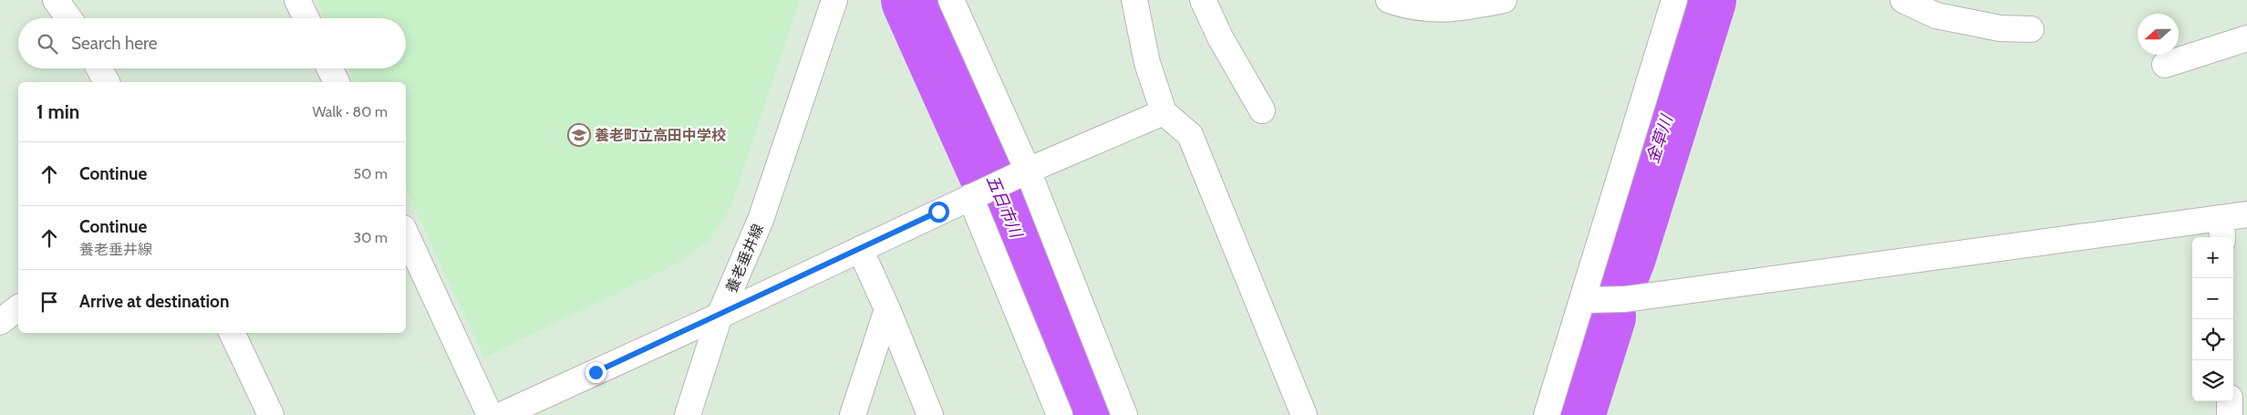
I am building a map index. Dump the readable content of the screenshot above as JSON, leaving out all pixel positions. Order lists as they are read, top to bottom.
{
  "streets": {
    "street": ["養老垂井線"]
  },
  "water": ["金草川", "五日市川"],
  "places": {
    "school or university": ["養老町立高田中学校"]
  },
  "north": "left",
  "page": {
    "search": "Search here",
    "heading": ["1 min", "Walk · 80 m"],
    "list": [
      ["Continue", "50 m"],
      ["Continue", "養老垂井線", "30 m"],
      "Arrive at destination"
    ],
    "map_buttons": ["+", "−"]
  }
}
